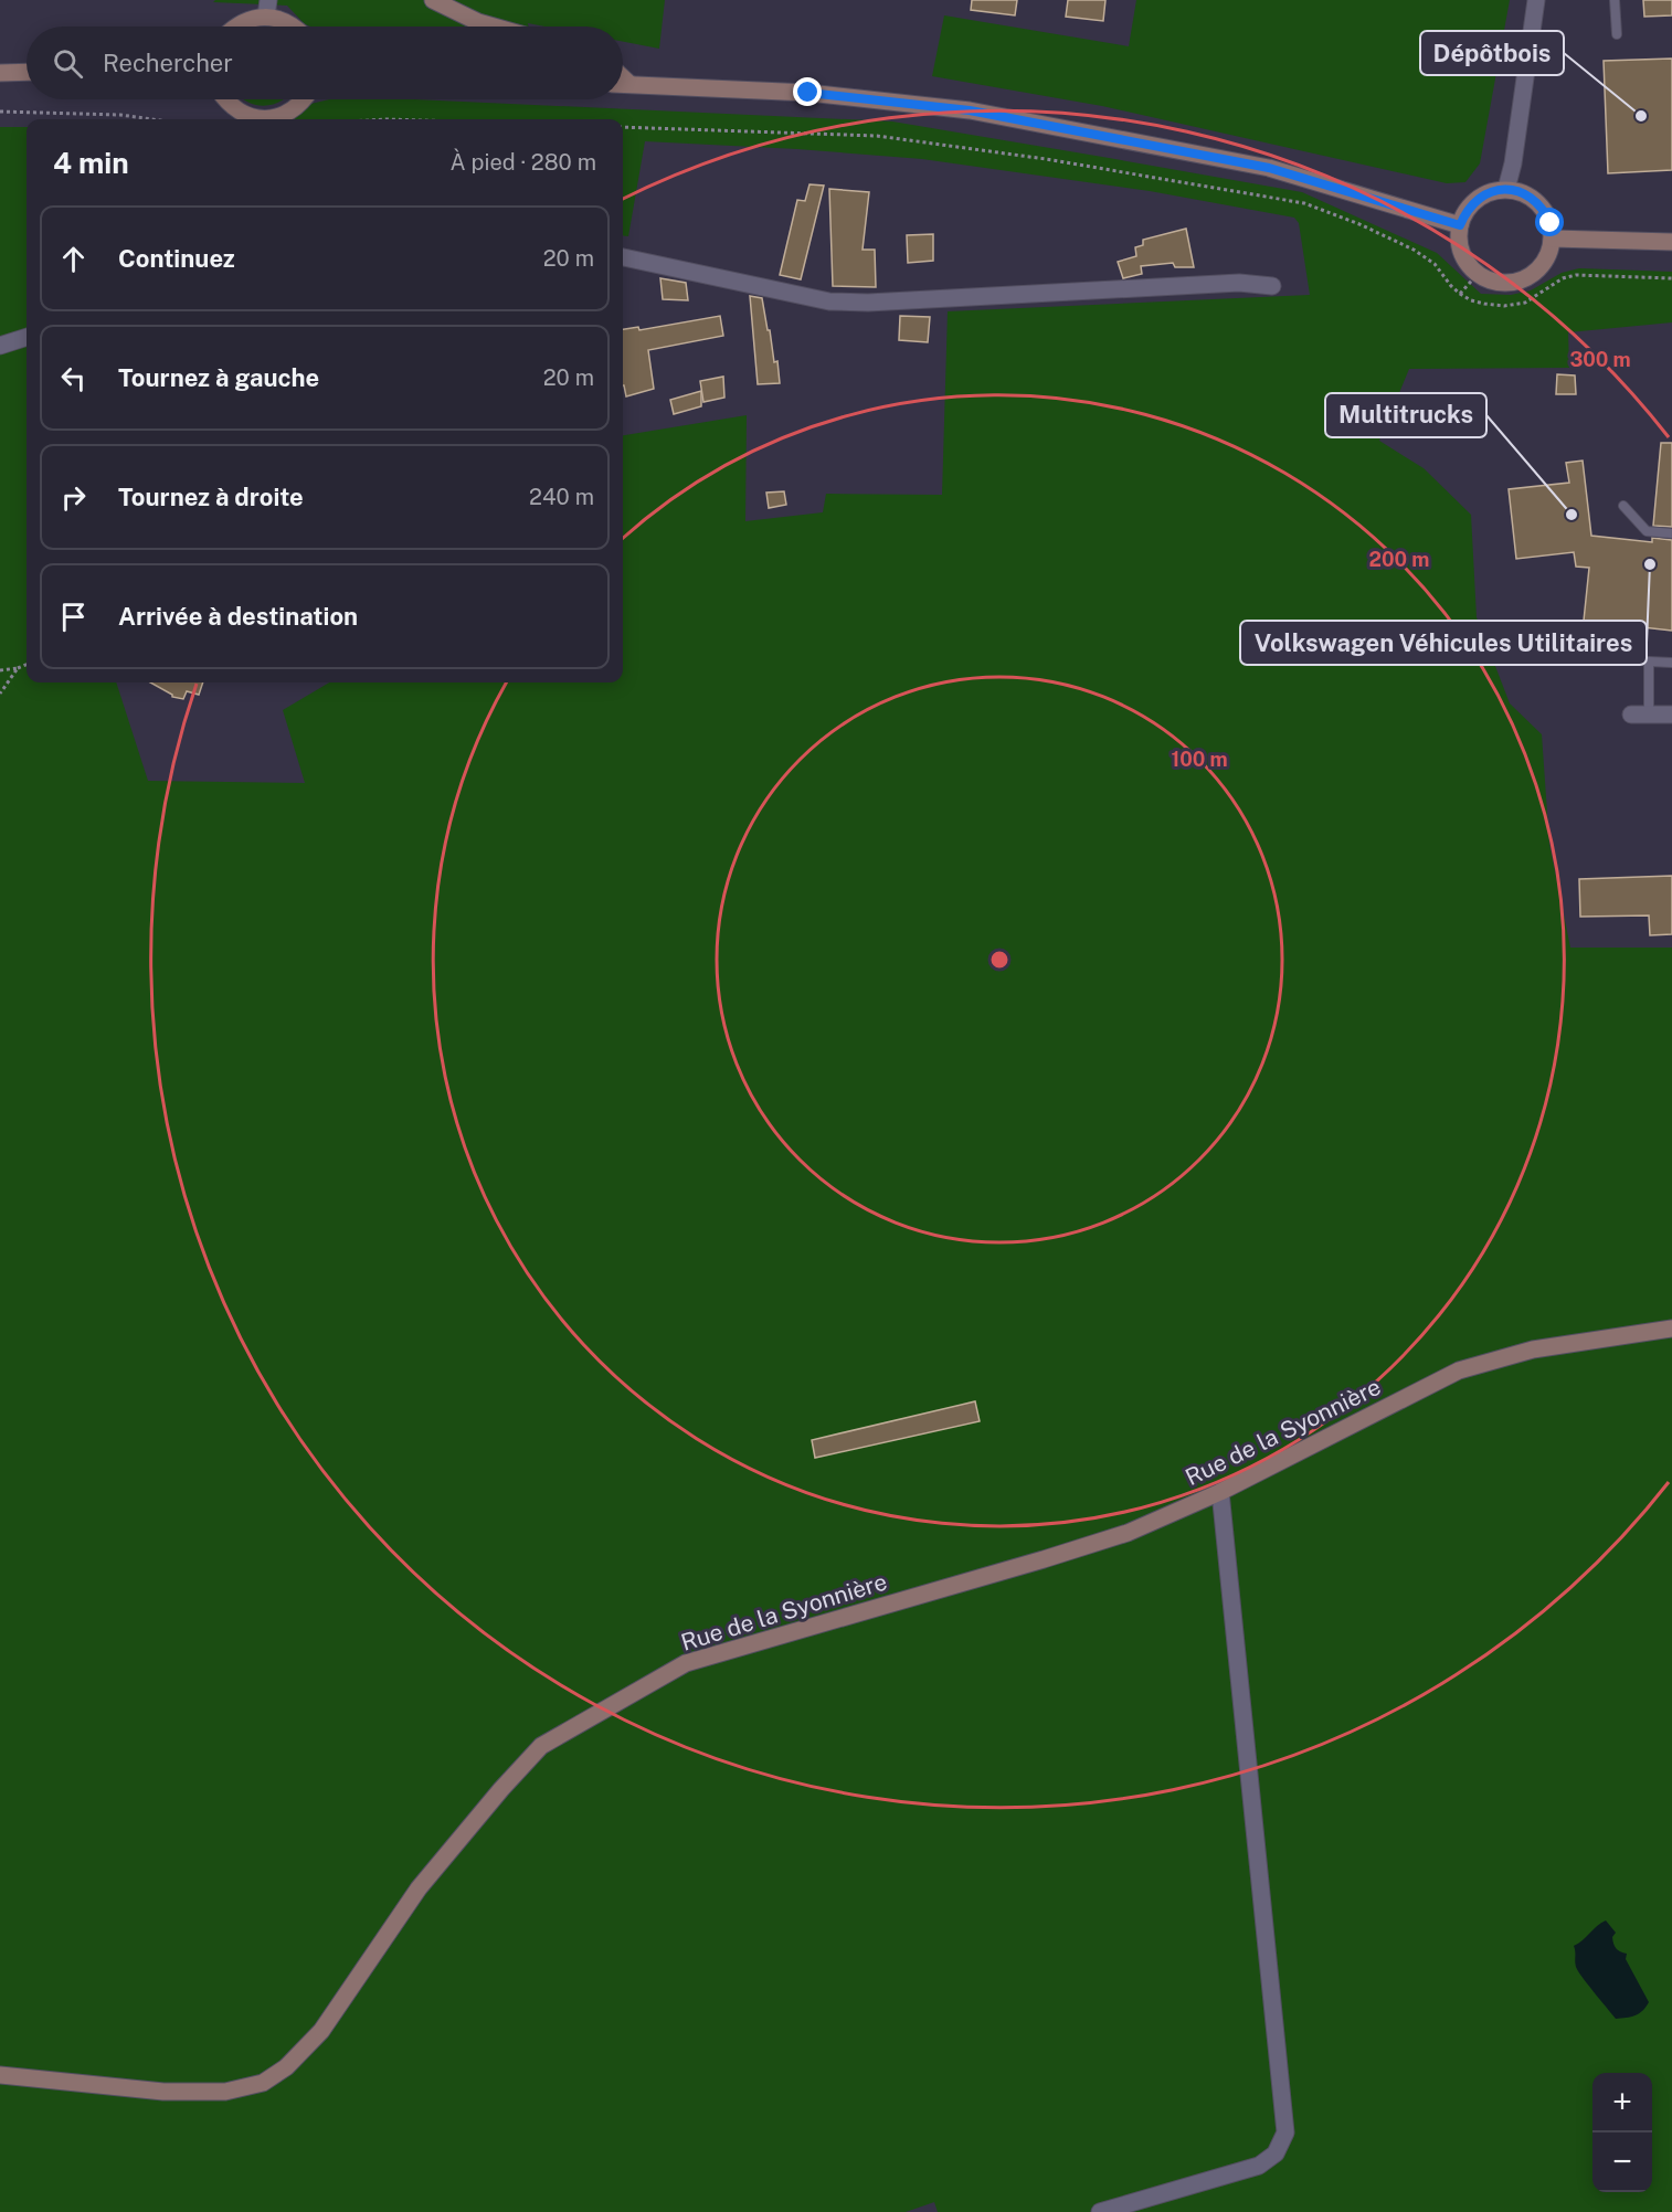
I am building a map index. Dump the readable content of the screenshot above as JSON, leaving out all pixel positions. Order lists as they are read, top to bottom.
{
  "streets": {
    "street": ["Rue de la Syonnière"]
  },
  "places": ["Dépôtbois", "Multitrucks", "Volkswagen Véhicules Utilitaires"],
  "page": {
    "search": "Rechercher",
    "heading": ["4 min", "À pied · 280 m"],
    "list": [
      ["Continuez", "20 m"],
      ["Tournez à gauche", "20 m"],
      ["Tournez à droite", "240 m"],
      "Arrivée à destination"
    ],
    "map_buttons": ["+", "−"]
  },
  "rings": ["300 m", "200 m", "100 m"]
}
